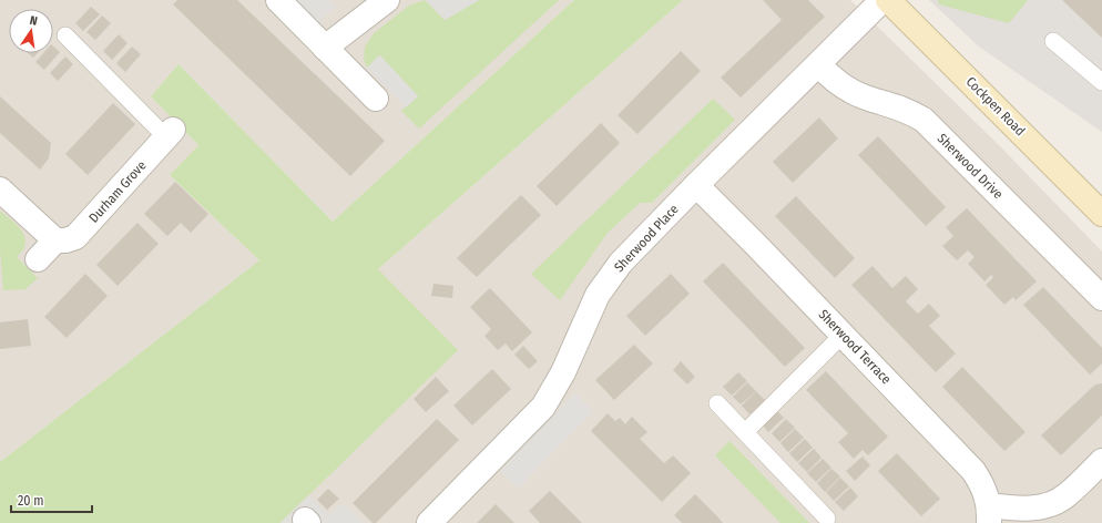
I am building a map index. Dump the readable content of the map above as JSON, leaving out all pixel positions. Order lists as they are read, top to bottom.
{
  "streets": {
    "main road": ["Cockpen Road"],
    "street": [
      "Sherwood Drive",
      "Durham Grove",
      "Sherwood Place",
      "Sherwood Terrace"
    ]
  },
  "crossings": [
    ["Sherwood Drive", "Sherwood Place"],
    ["Sherwood Place", "Sherwood Terrace"]
  ],
  "scale_bar": "20 m",
  "north": "top"
}
